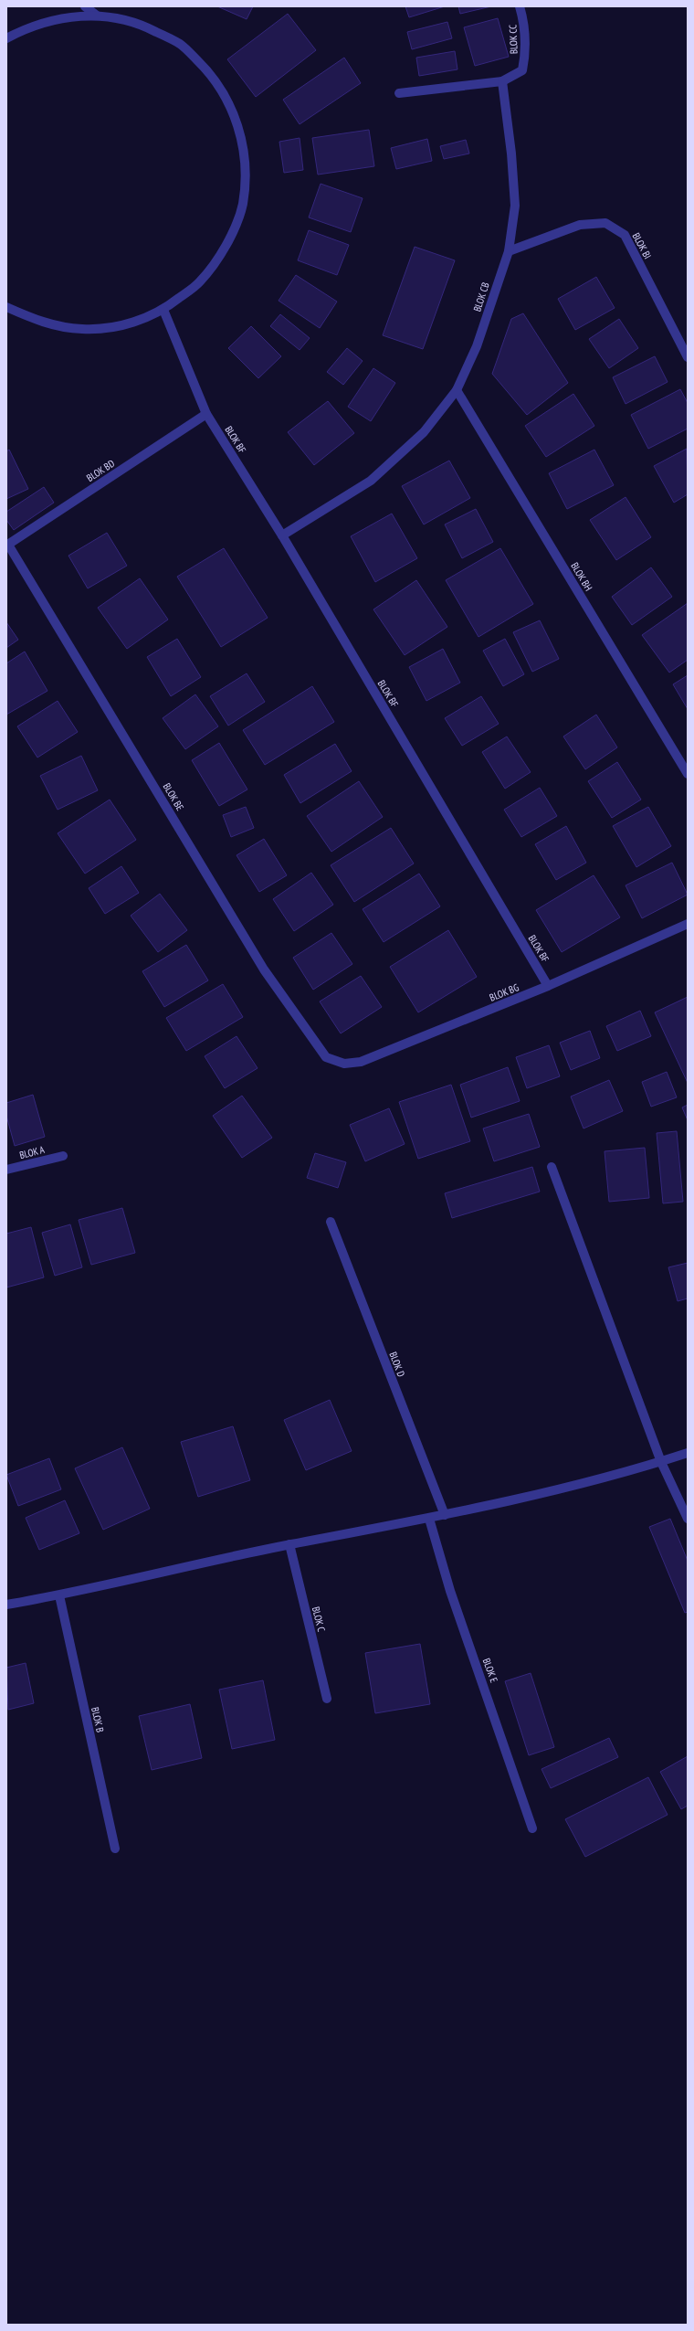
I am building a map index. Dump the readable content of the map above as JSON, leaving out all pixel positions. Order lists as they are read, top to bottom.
{
  "streets": {
    "street": [
      "BLOK CC",
      "BLOK BI",
      "BLOK CB",
      "BLOK BF",
      "BLOK BD",
      "BLOK BH",
      "BLOK BE",
      "BLOK BG",
      "BLOK A",
      "BLOK D",
      "BLOK C",
      "BLOK E",
      "BLOK B"
    ]
  },
  "crossings": [
    ["BLOK CC", "BLOK CB"],
    ["BLOK BI", "BLOK CB"],
    ["BLOK CB", "BLOK BF"],
    ["BLOK CB", "BLOK BH"],
    ["BLOK BF", "BLOK BD"],
    ["BLOK BF", "BLOK BG"],
    ["BLOK BD", "BLOK BE"],
    ["BLOK BE", "BLOK BG"]
  ]
}
